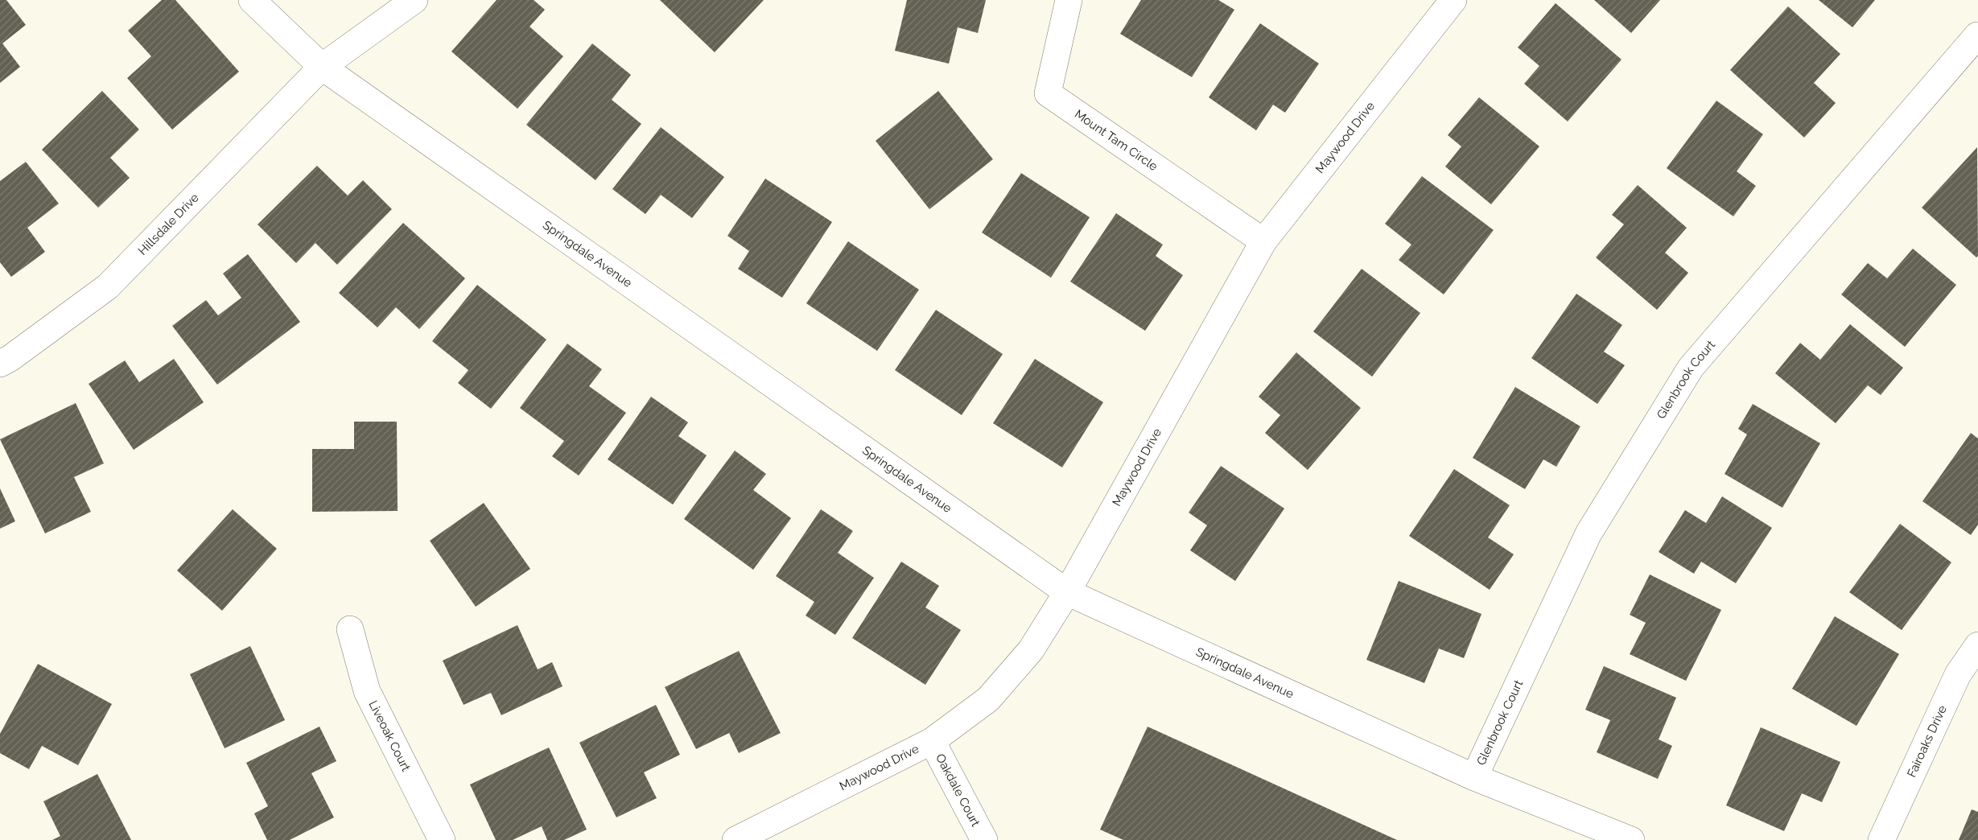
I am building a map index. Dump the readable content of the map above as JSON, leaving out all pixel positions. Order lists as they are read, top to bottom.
{
  "streets": {
    "street": [
      "Maywood Drive",
      "Mount Tam Circle",
      "Hillsdale Drive",
      "Springdale Avenue",
      "Glenbrook Court",
      "Liveoak Court",
      "Fairoaks Drive",
      "Oakdale Court"
    ]
  },
  "crossings": [
    ["Maywood Drive", "Mount Tam Circle"],
    ["Maywood Drive", "Springdale Avenue"],
    ["Maywood Drive", "Oakdale Court"],
    ["Hillsdale Drive", "Springdale Avenue"],
    ["Springdale Avenue", "Glenbrook Court"]
  ]
}
